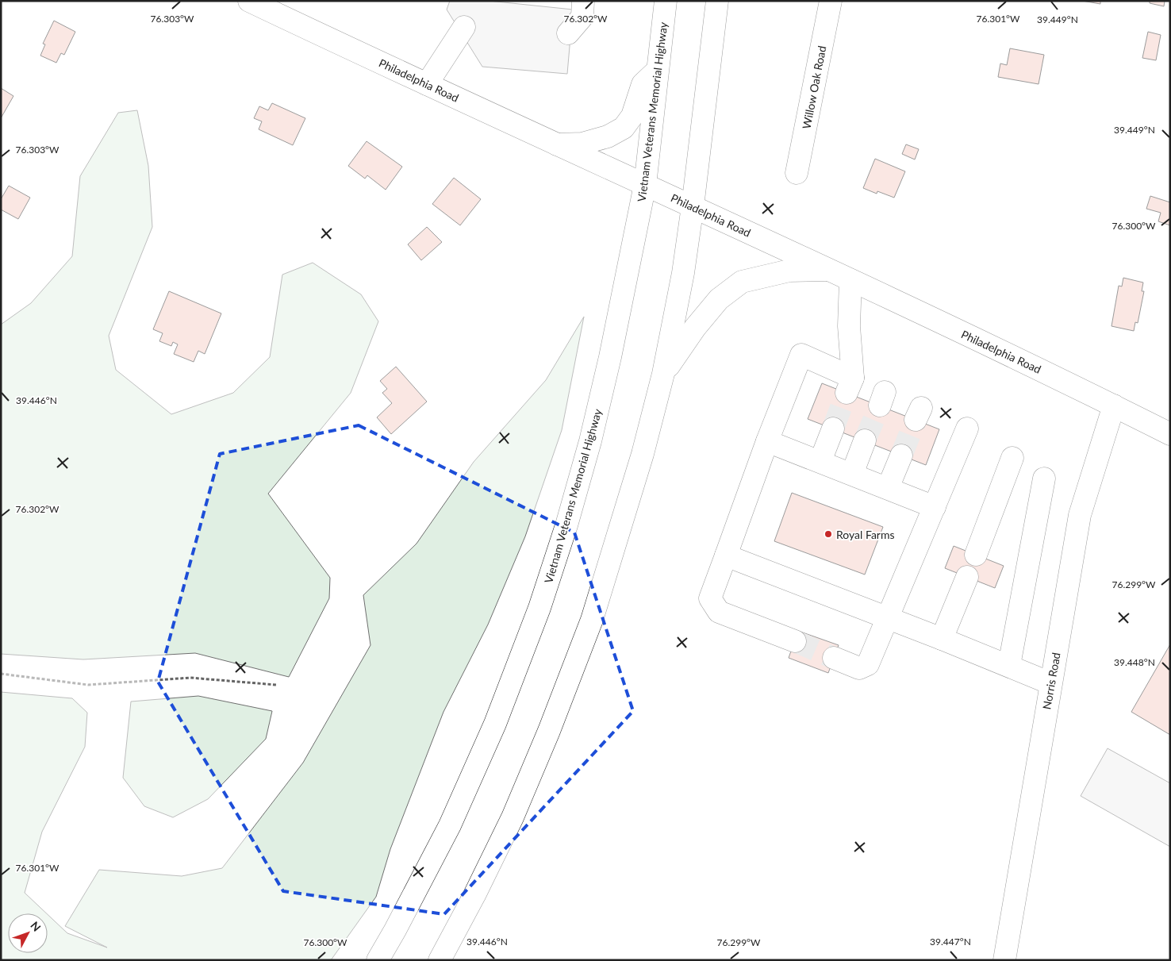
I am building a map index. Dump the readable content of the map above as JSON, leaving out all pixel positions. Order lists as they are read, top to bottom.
{
  "streets": {
    "main road": [
      "Philadelphia Road",
      "Willow Oak Road",
      "Vietnam Veterans Memorial Highway",
      "Norris Road"
    ]
  },
  "crossings": [
    ["Philadelphia Road", "Vietnam Veterans Memorial Highway"],
    ["Philadelphia Road", "Norris Road"]
  ],
  "places": ["Royal Farms"],
  "north": "top right",
  "coordinates": [
    "76.303°W",
    "76.302°W",
    "76.301°W",
    "39.449°N",
    "76.300°W",
    "39.446°N",
    "76.299°W",
    "39.448°N",
    "39.447°N"
  ]
}
